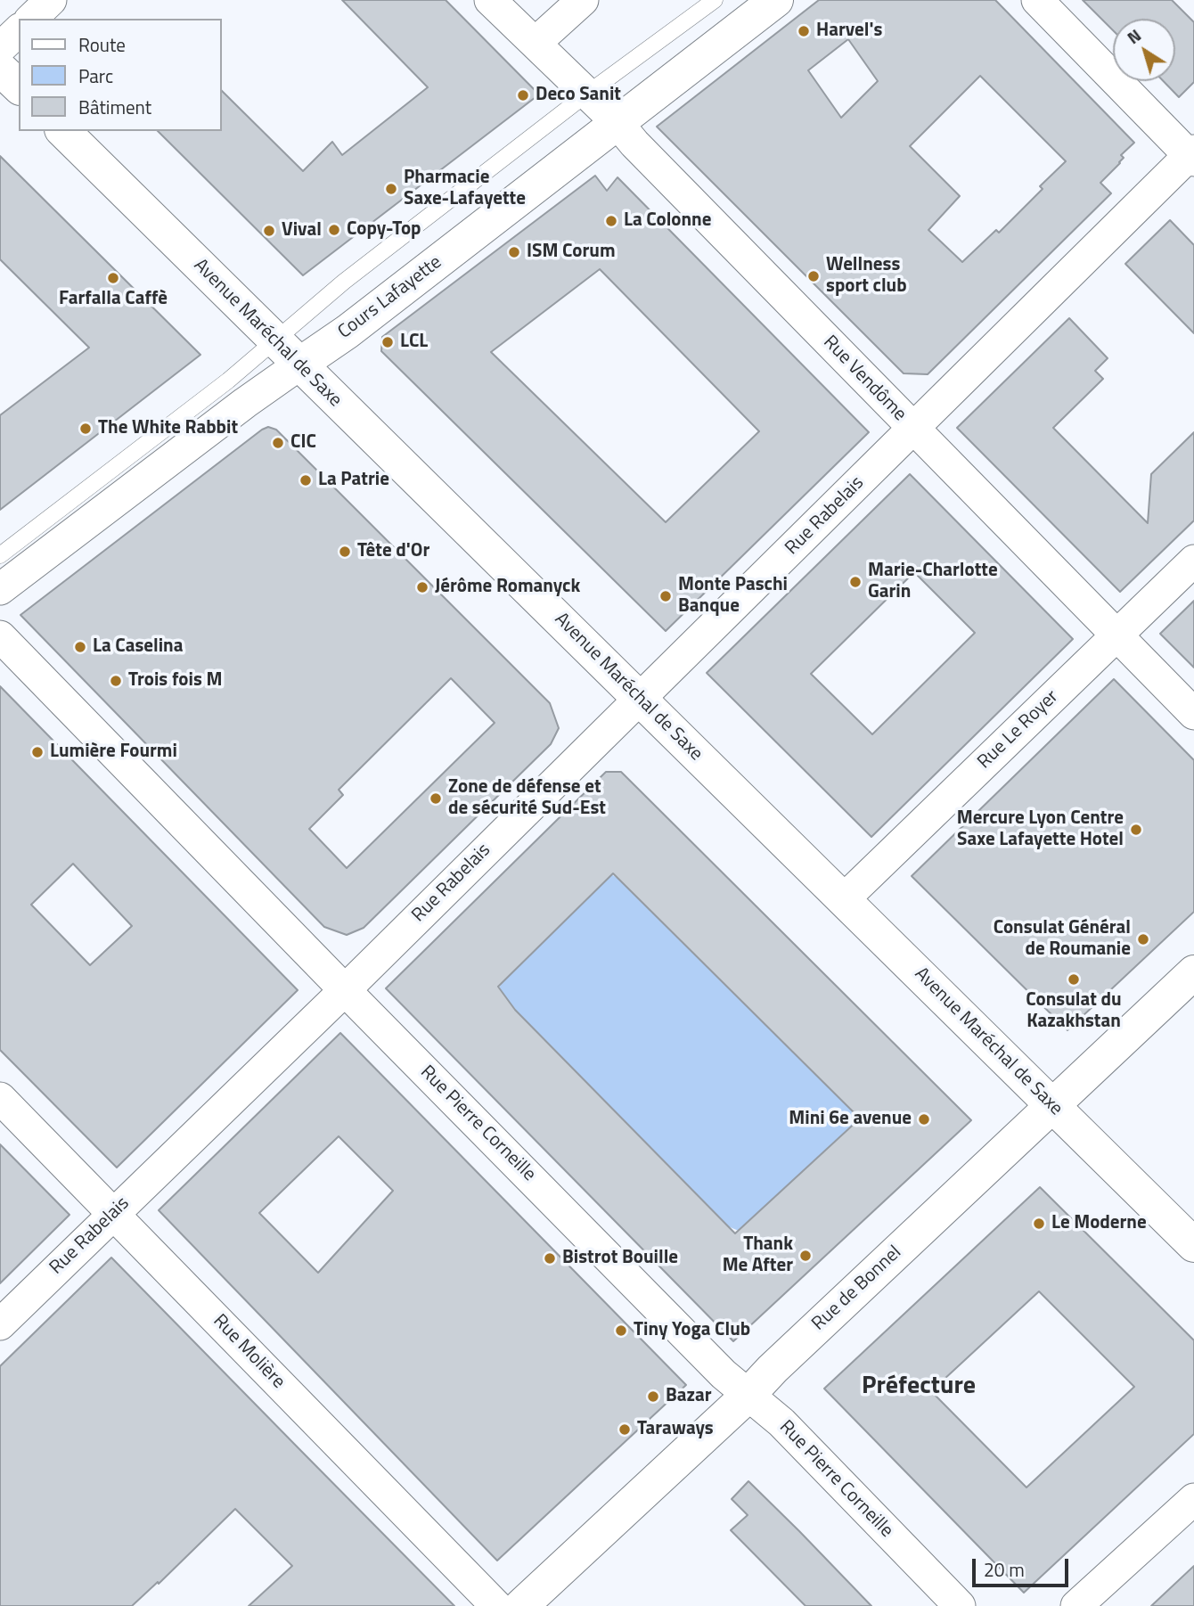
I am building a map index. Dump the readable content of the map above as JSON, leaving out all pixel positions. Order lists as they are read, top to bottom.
{
  "streets": {
    "main road": ["Cours Lafayette", "Avenue Maréchal de Saxe", "Rue de Bonnel"],
    "street": [
      "Rue Vendôme",
      "Rue Rabelais",
      "Rue Le Royer",
      "Rue Pierre Corneille",
      "Rue Molière"
    ]
  },
  "crossings": [
    ["Cours Lafayette", "Avenue Maréchal de Saxe"],
    ["Cours Lafayette", "Rue Vendôme"],
    ["Avenue Maréchal de Saxe", "Rue Rabelais"],
    ["Avenue Maréchal de Saxe", "Rue Le Royer"],
    ["Avenue Maréchal de Saxe", "Rue de Bonnel"],
    ["Rue Vendôme", "Rue Rabelais"],
    ["Rue Vendôme", "Rue Le Royer"],
    ["Rue Rabelais", "Rue Pierre Corneille"],
    ["Rue Rabelais", "Rue Molière"],
    ["Rue Pierre Corneille", "Rue de Bonnel"]
  ],
  "districts": ["Préfecture"],
  "places": [
    "Harvel's",
    "Deco Sanit",
    "Pharmacie Saxe-Lafayette",
    "La Colonne",
    "Copy-Top",
    "Vival",
    "ISM Corum",
    "Wellness sport club",
    "Farfalla Caffè",
    "LCL",
    "The White Rabbit",
    "CIC",
    "La Patrie",
    "Tête d'Or",
    "Marie-Charlotte Garin",
    "Jérôme Romanyck",
    "Monte Paschi Banque",
    "La Caselina",
    "Trois fois M",
    "Lumière Fourmi",
    "Zone de défense et de sécurité Sud-Est",
    "Mercure Lyon Centre Saxe Lafayette Hotel",
    "Consulat Général de Roumanie",
    "Consulat du Kazakhstan",
    "Mini 6e avenue",
    "Le Moderne",
    "Thank Me After",
    "Bistrot Bouille",
    "Tiny Yoga Club",
    "Bazar",
    "Taraways"
  ],
  "legend": ["Route", "Parc", "Bâtiment"],
  "scale_bar": "20 m",
  "north": "top left"
}
